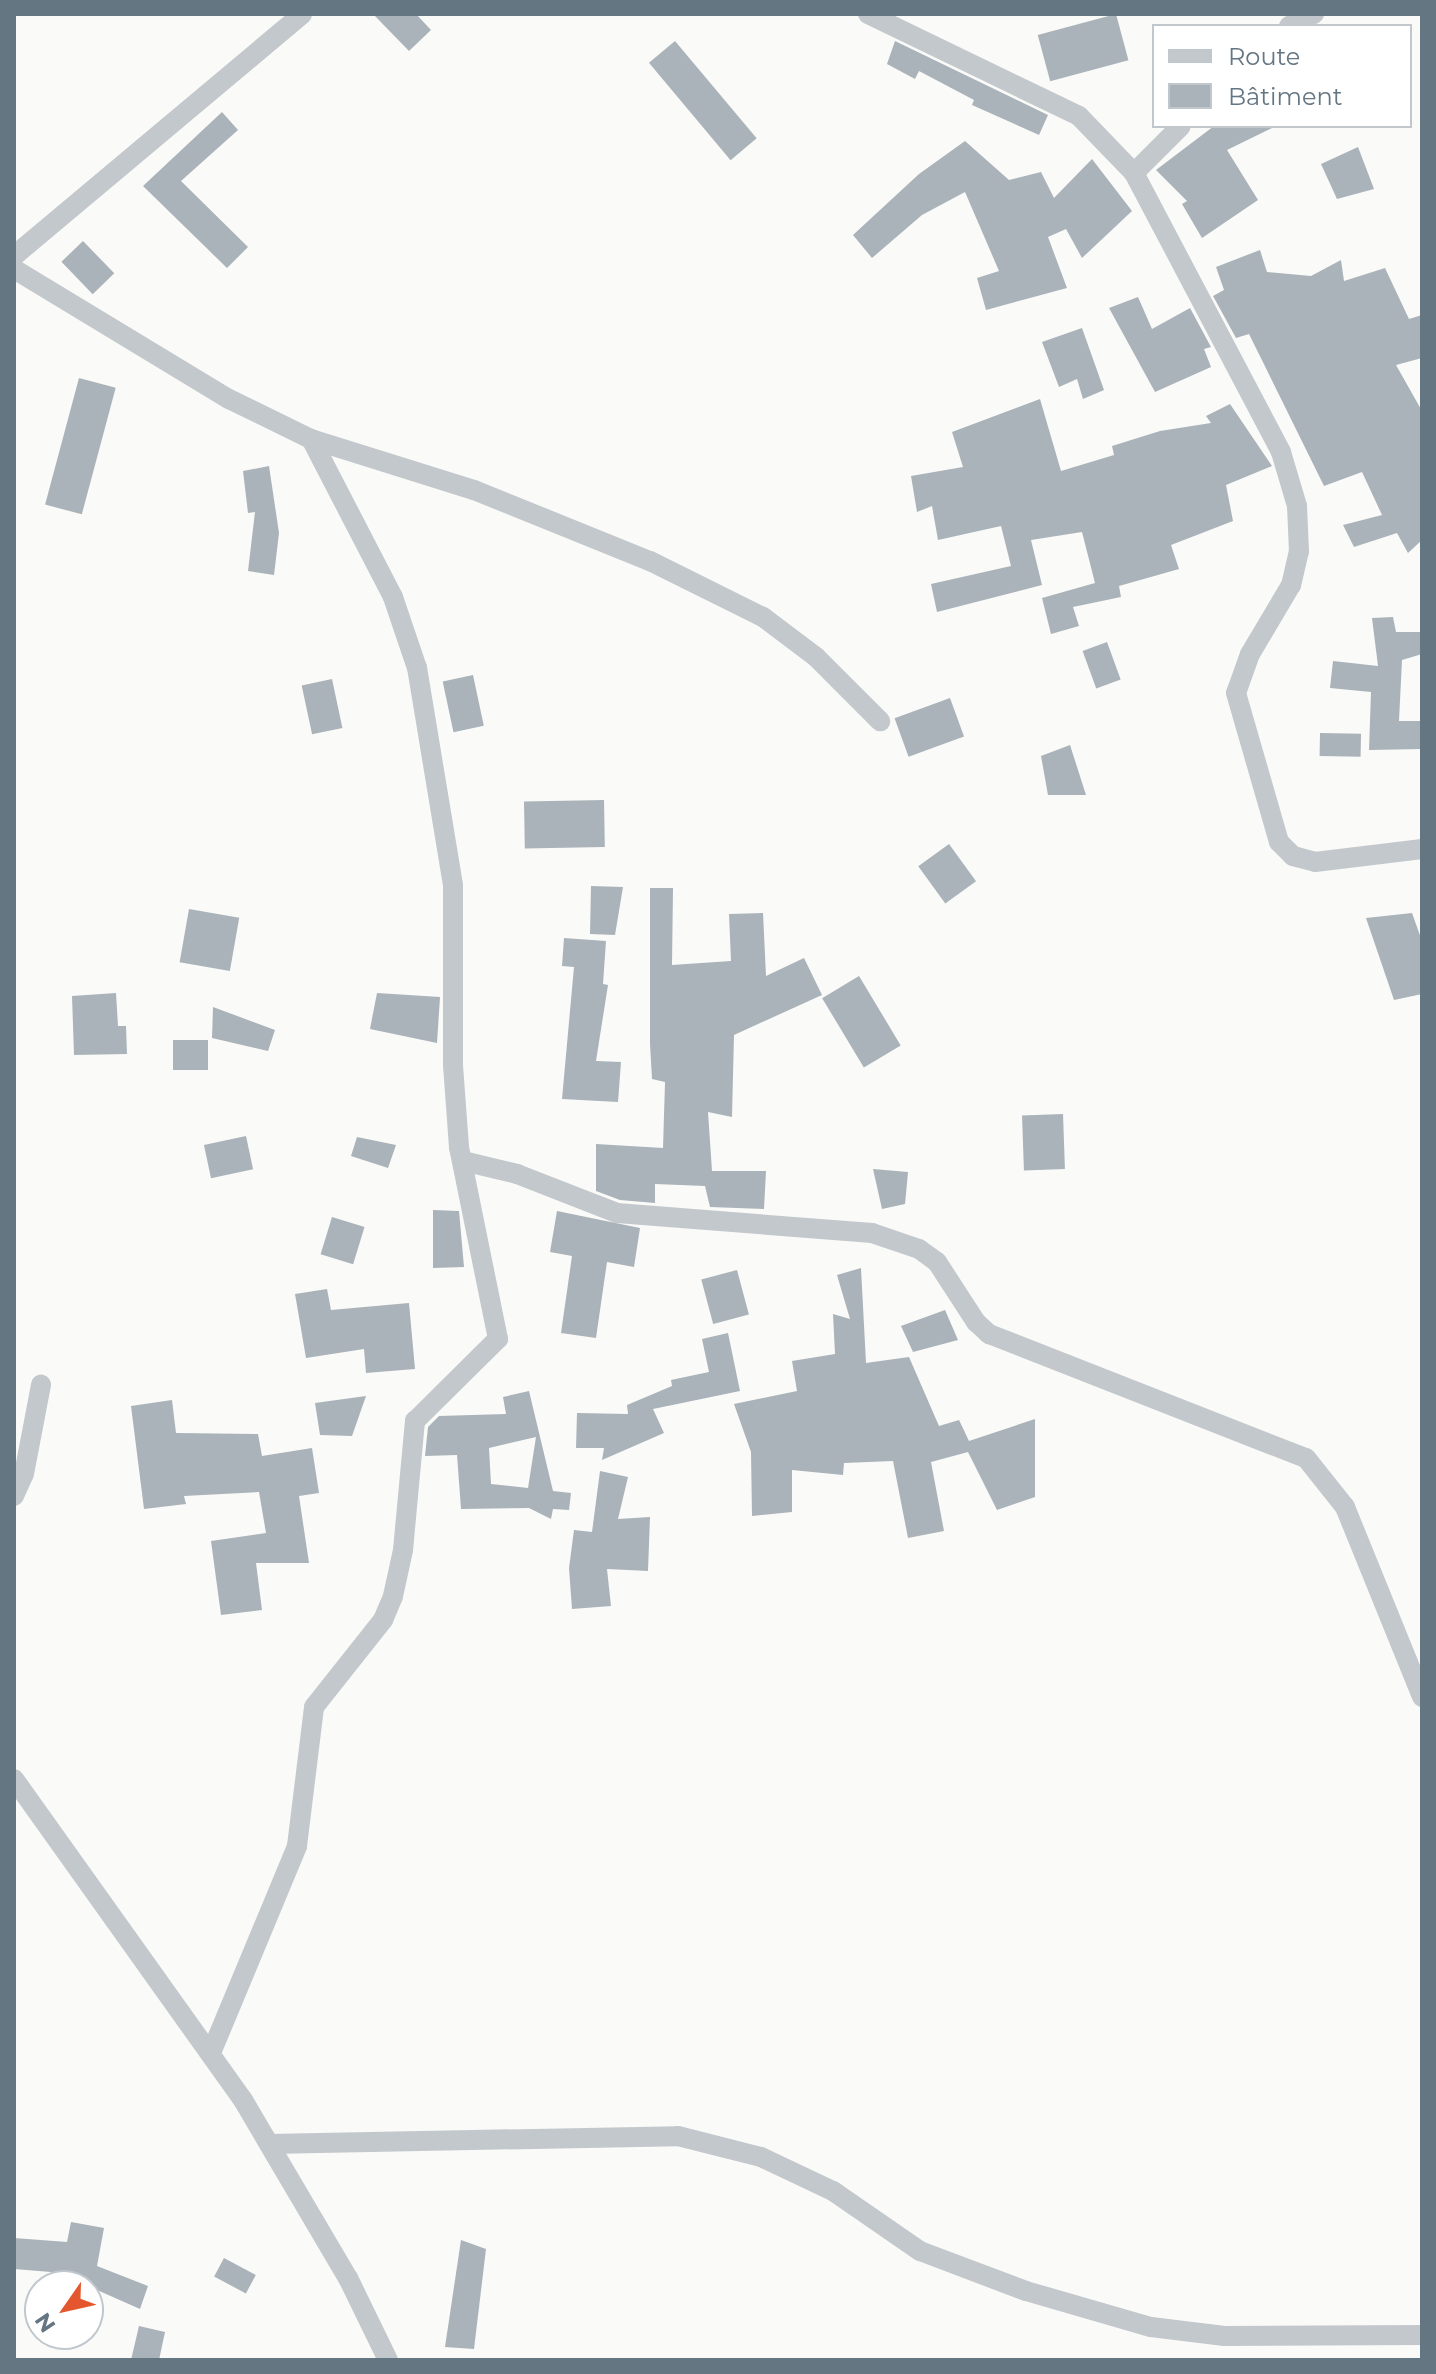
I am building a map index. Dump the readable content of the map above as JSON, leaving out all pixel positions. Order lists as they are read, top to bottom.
{
  "legend": ["Route", "Bâtiment"],
  "north": "bottom left"
}
